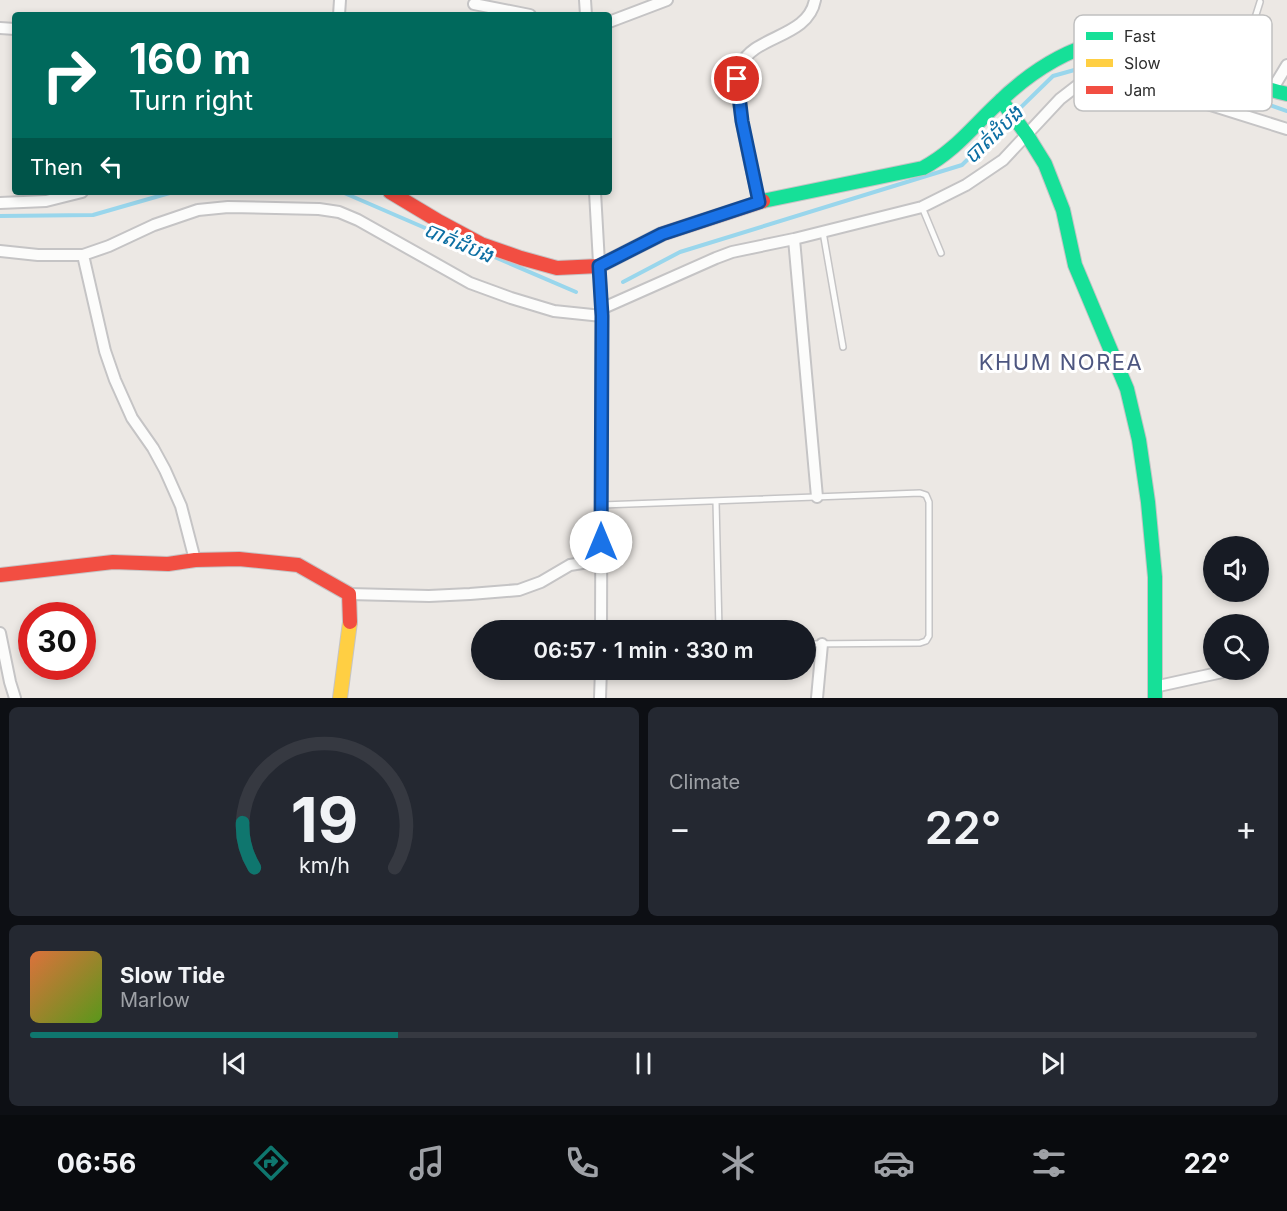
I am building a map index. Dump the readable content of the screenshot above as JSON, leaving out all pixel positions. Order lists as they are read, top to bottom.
{
  "districts": ["KHUM NOREA"],
  "water": ["បាត់ដំបង"],
  "legend": ["Fast", "Slow", "Jam"],
  "page": {
    "turn": ["160 m", "Turn right"],
    "then": "Then",
    "limit": "30",
    "trip": "06:57 · 1 min · 330 m",
    "tile": "Climate",
    "heat": ["−", "22°", "+"],
    "song": ["Slow Tide", "Marlow"],
    "tabs": ["06:56", "22°"],
    "gauge": ["19", "km/h"]
  }
}
